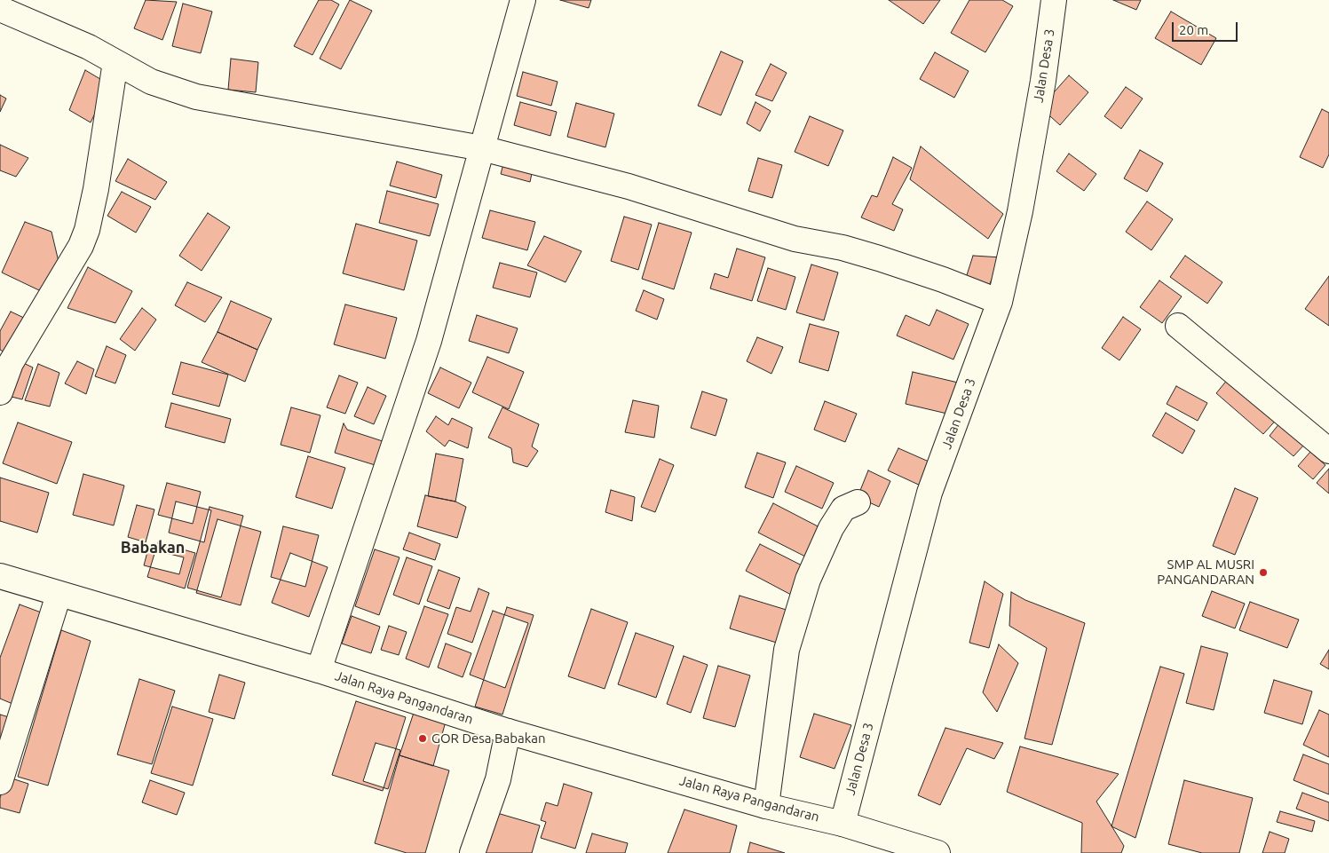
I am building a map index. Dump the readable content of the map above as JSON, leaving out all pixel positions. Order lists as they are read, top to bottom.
{
  "streets": {
    "main road": ["Jalan Desa 3", "Jalan Raya Pangandaran"]
  },
  "crossings": [
    ["Jalan Desa 3", "Jalan Raya Pangandaran"]
  ],
  "districts": ["Babakan"],
  "places": ["SMP AL MUSRI PANGANDARAN", "GOR Desa Babakan"],
  "scale_bar": "20 m"
}
